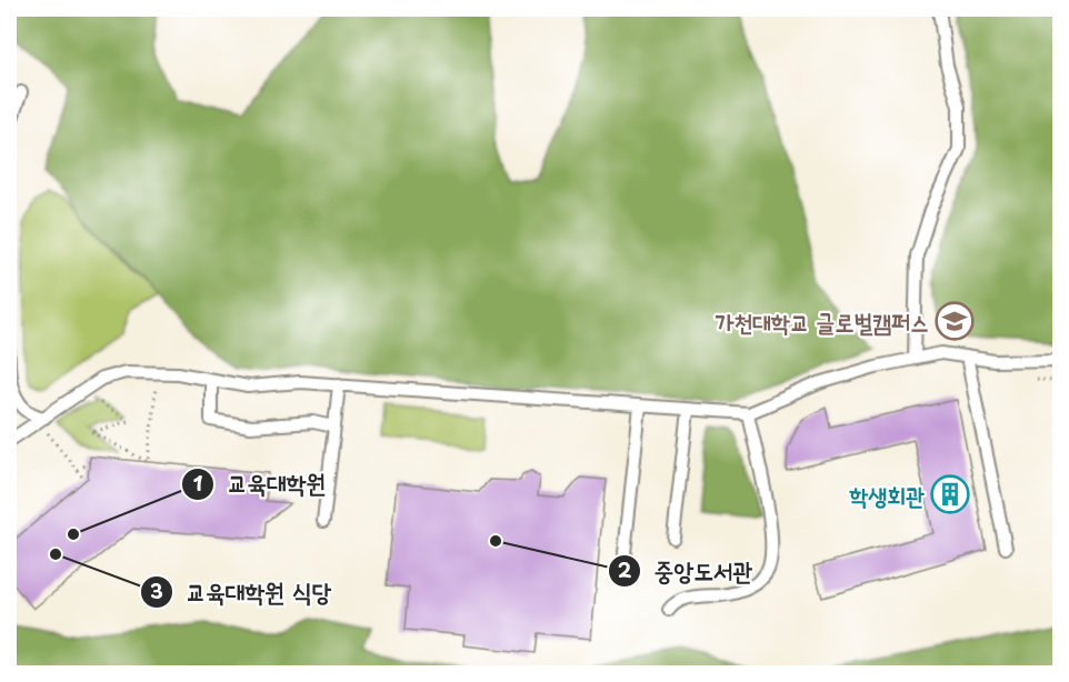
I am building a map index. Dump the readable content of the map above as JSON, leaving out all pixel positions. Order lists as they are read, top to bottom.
{
  "places": {
    "school or university": ["가천대학교 글로벌캠퍼스"],
    "building": ["학생회관"],
    "other": ["교육대학원", "중앙도서관", "교육대학원 식당"]
  }
}
